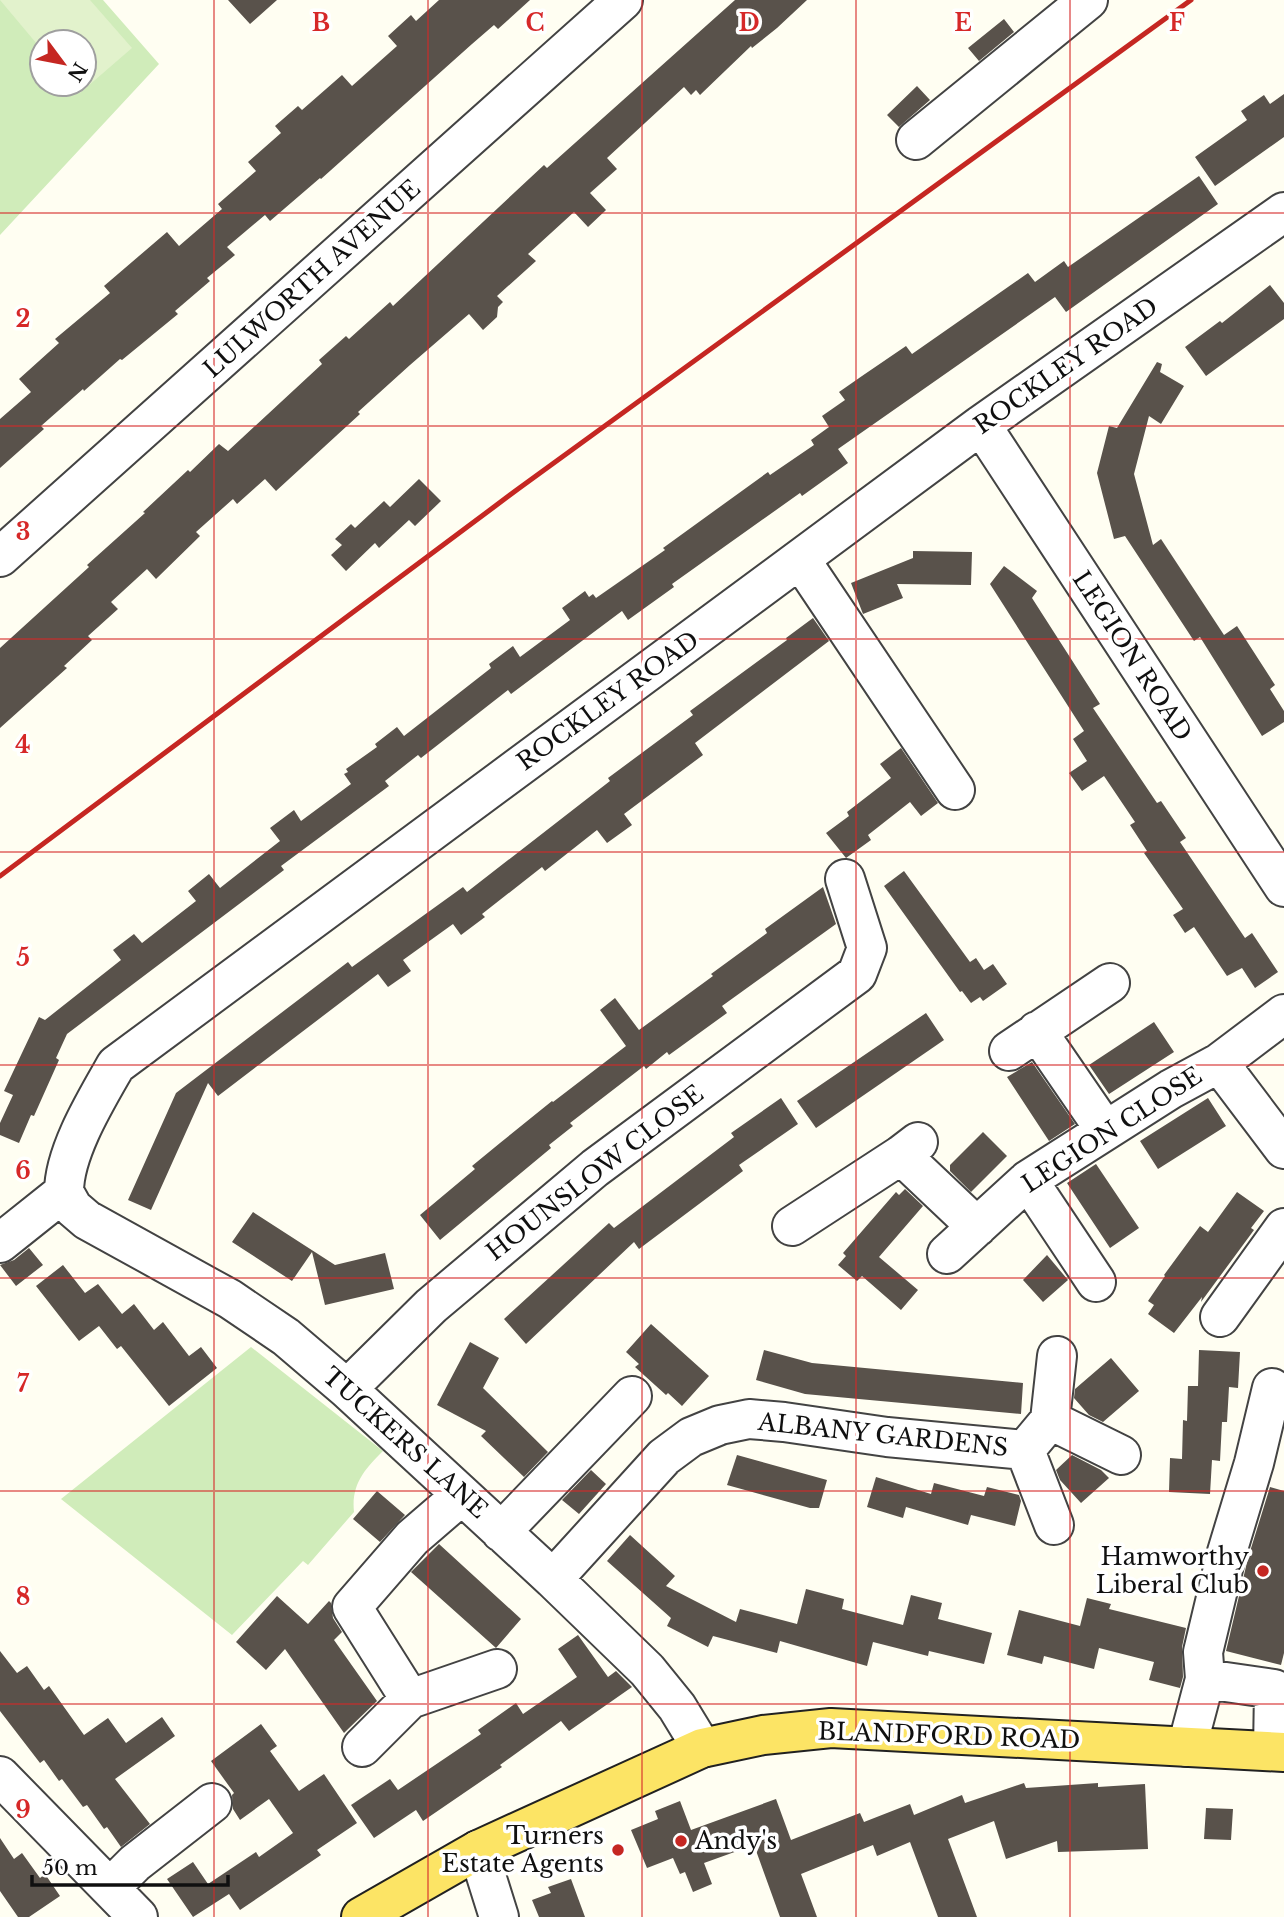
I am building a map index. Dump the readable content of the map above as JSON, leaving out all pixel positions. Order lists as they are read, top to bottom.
{
  "streets": {
    "main road": ["BLANDFORD ROAD"],
    "street": [
      "LULWORTH AVENUE",
      "ROCKLEY ROAD",
      "LEGION ROAD",
      "LEGION CLOSE",
      "HOUNSLOW CLOSE",
      "ALBANY GARDENS",
      "TUCKERS LANE"
    ]
  },
  "crossings": [
    ["ROCKLEY ROAD", "LEGION ROAD"],
    ["ROCKLEY ROAD", "TUCKERS LANE"],
    ["HOUNSLOW CLOSE", "TUCKERS LANE"],
    ["ALBANY GARDENS", "TUCKERS LANE"],
    ["TUCKERS LANE", "BLANDFORD ROAD"]
  ],
  "places": ["Hamworthy Liberal Club", "Andy's", "Turners Estate Agents"],
  "scale_bar": "50 m",
  "north": "bottom right",
  "grid": {
    "columns": [
      "B",
      "C",
      "D",
      "E",
      "F"
    ],
    "rows": [
      "2",
      "3",
      "4",
      "5",
      "6",
      "7",
      "8",
      "9"
    ]
  }
}
